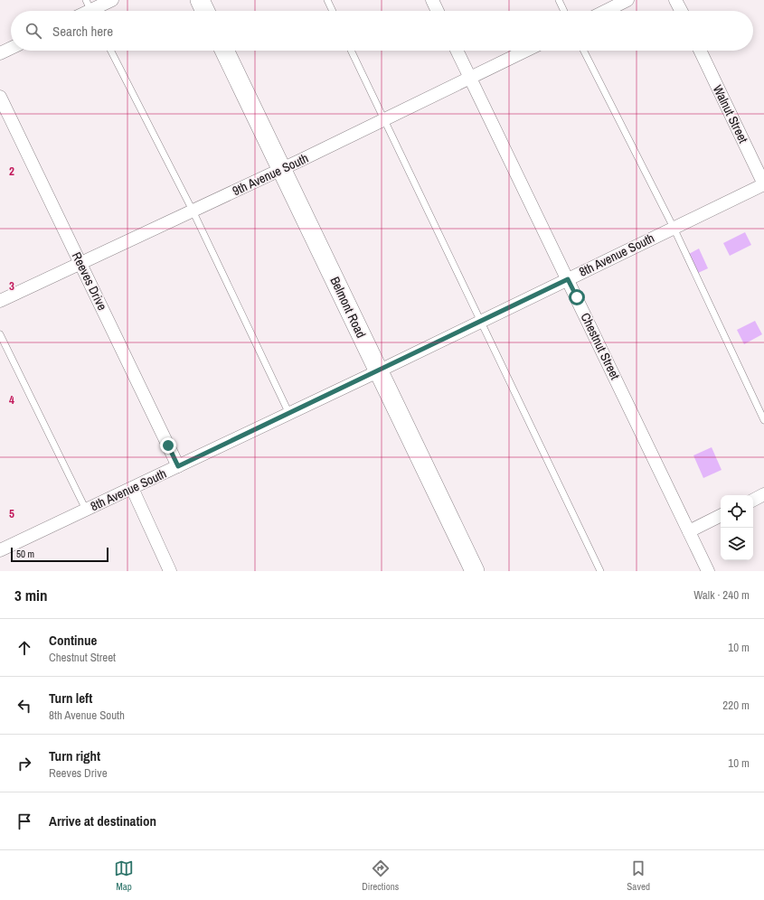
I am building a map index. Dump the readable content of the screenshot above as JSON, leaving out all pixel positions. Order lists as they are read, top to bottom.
{
  "streets": {
    "street": [
      "Walnut Street",
      "9th Avenue South",
      "8th Avenue South",
      "Reeves Drive",
      "Belmont Road",
      "Chestnut Street"
    ]
  },
  "crossings": [
    ["Walnut Street", "8th Avenue South"],
    ["9th Avenue South", "Reeves Drive"],
    ["9th Avenue South", "Belmont Road"],
    ["9th Avenue South", "Chestnut Street"],
    ["8th Avenue South", "Reeves Drive"],
    ["8th Avenue South", "Belmont Road"],
    ["8th Avenue South", "Chestnut Street"]
  ],
  "scale_bar": "50 m",
  "page": {
    "search": "Search here",
    "scale": "50 m",
    "heading": ["3 min", "Walk · 240 m"],
    "list": [
      ["Continue", "Chestnut Street", "10 m"],
      ["Turn left", "8th Avenue South", "220 m"],
      ["Turn right", "Reeves Drive", "10 m"],
      "Arrive at destination"
    ],
    "nav": ["Map", "Directions", "Saved"]
  },
  "grid": {
    "rows": [
      "2",
      "3",
      "4",
      "5"
    ]
  }
}
